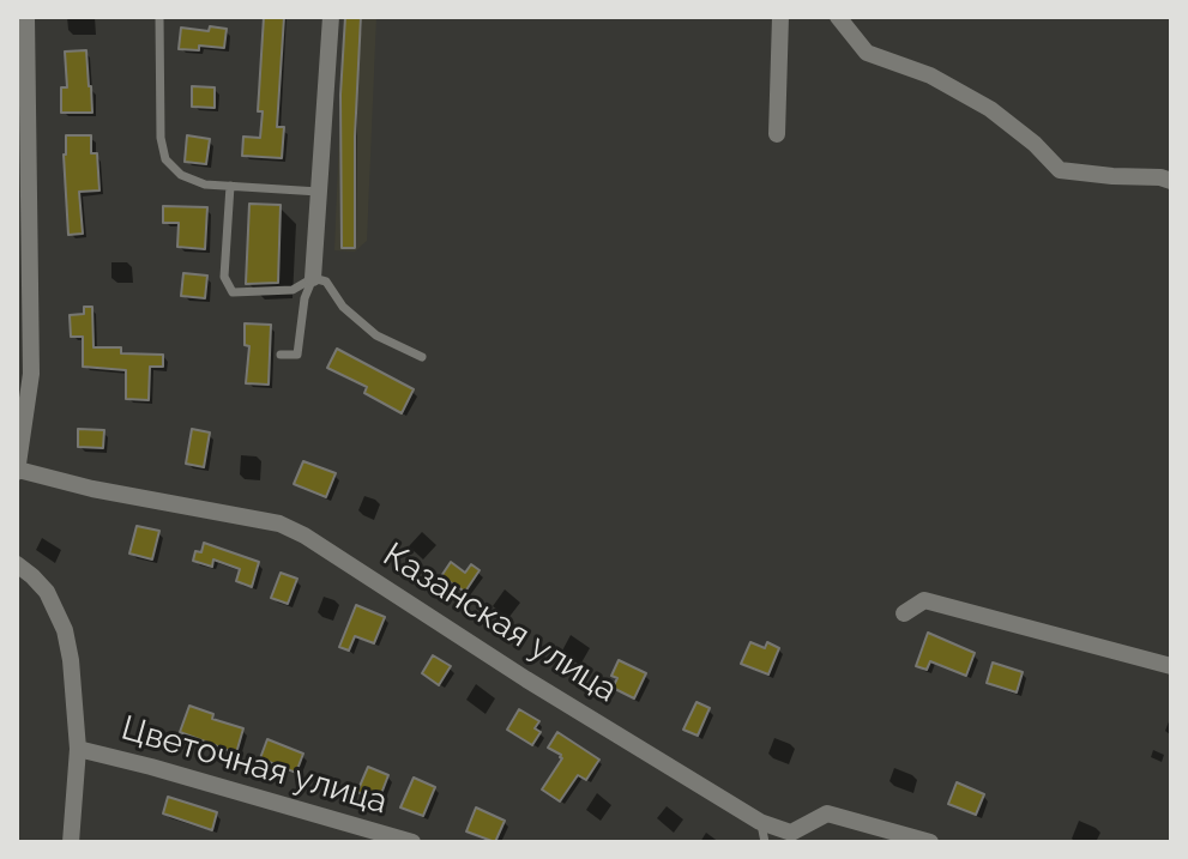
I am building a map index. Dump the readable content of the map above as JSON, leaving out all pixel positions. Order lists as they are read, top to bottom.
{
  "streets": {
    "street": ["Казанская улица", "Цветочная улица"]
  }
}
